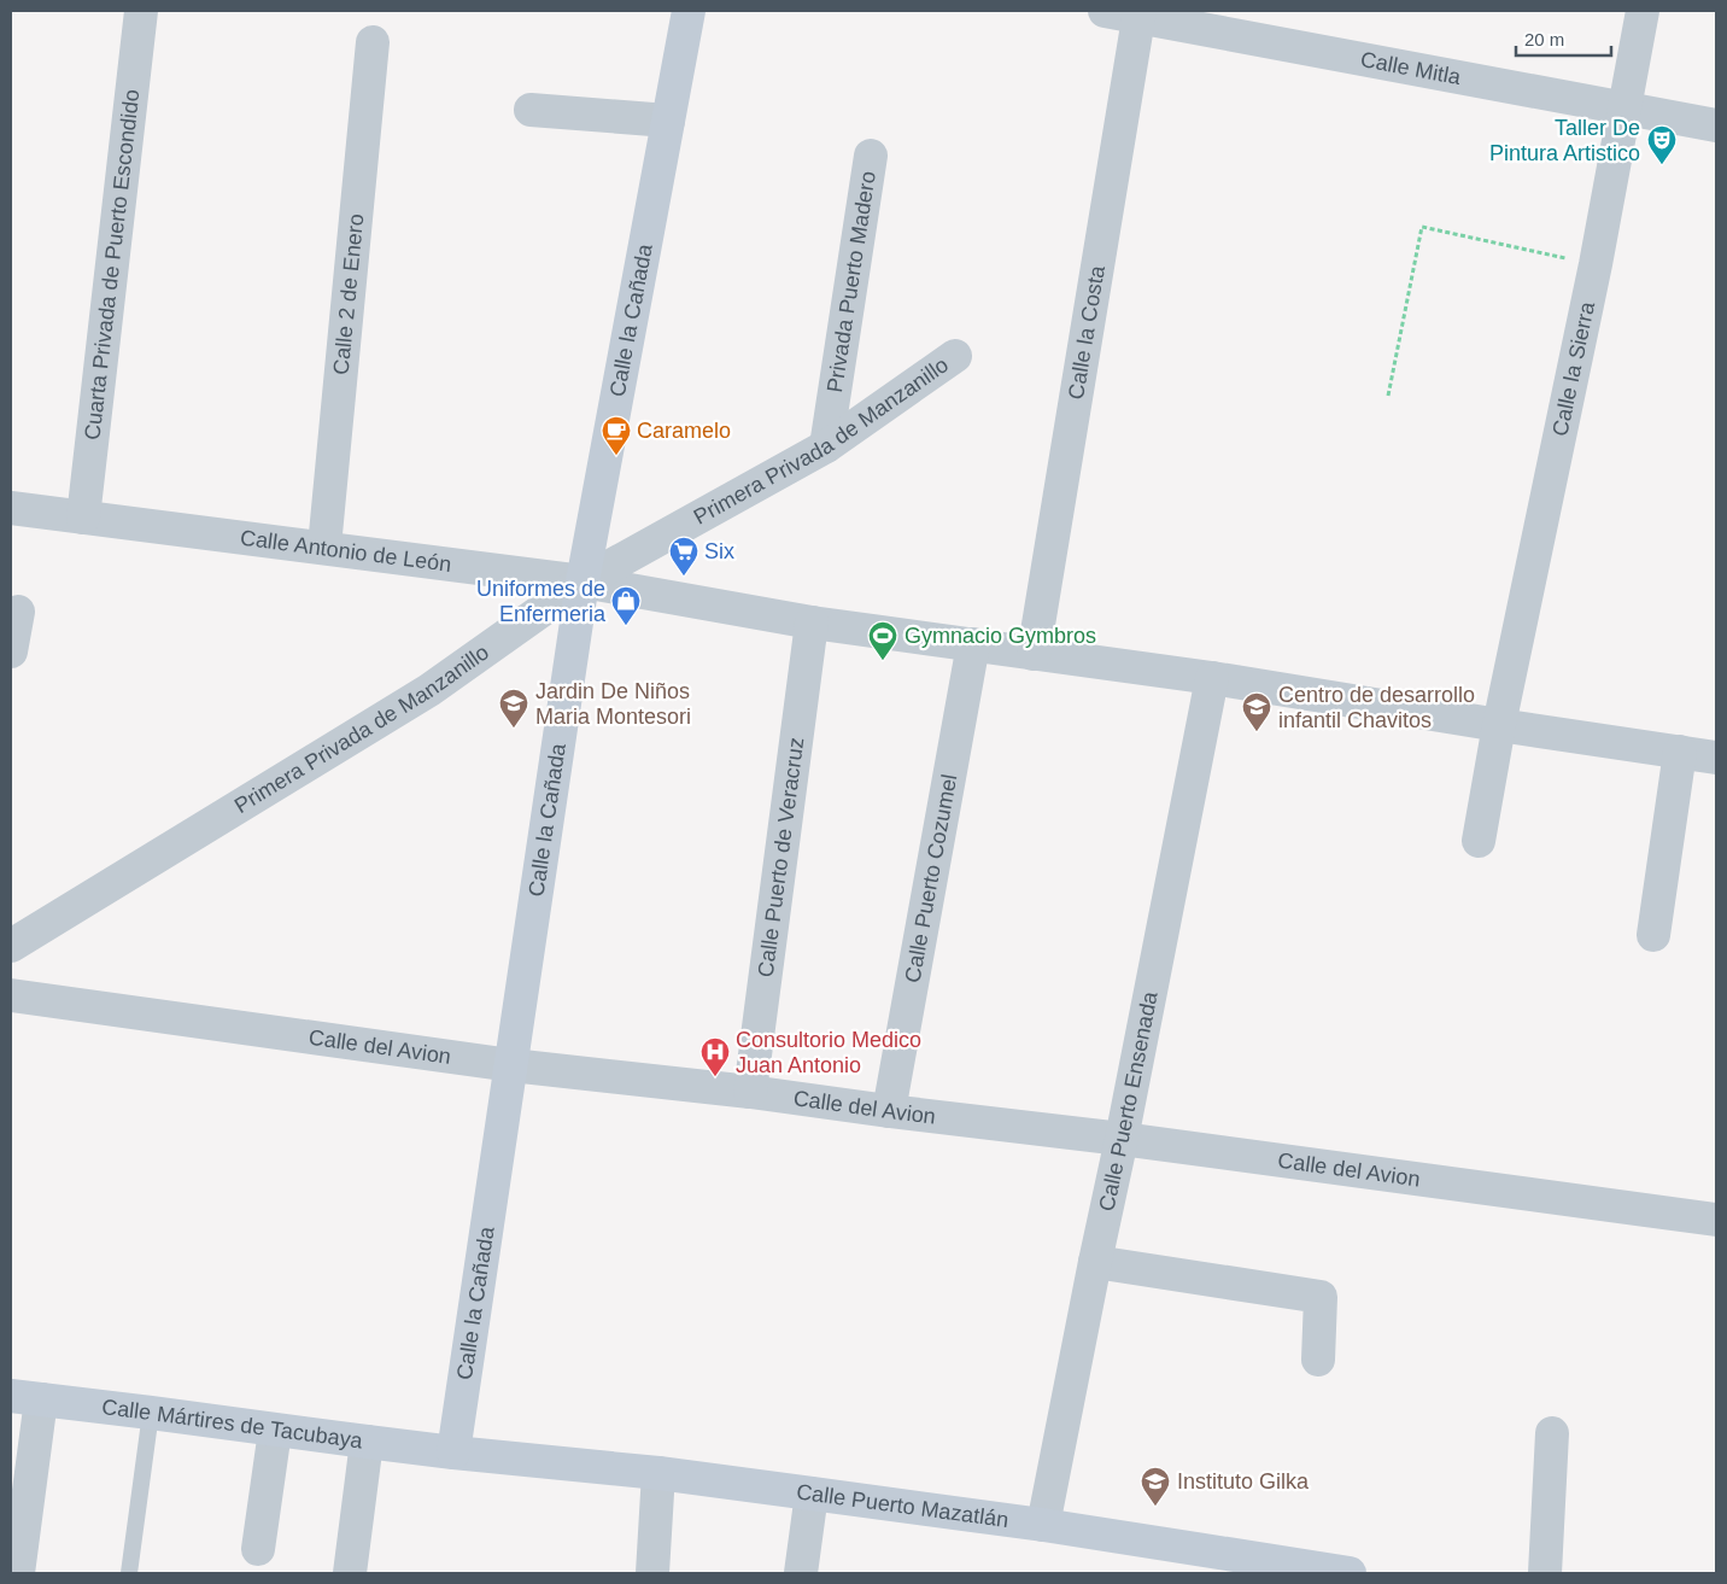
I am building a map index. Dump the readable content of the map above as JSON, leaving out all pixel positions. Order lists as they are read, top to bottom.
{
  "streets": {
    "street": [
      "Calle Mitla",
      "Cuarta Privada de Puerto Escondido",
      "Privada Puerto Madero",
      "Calle 2 de Enero",
      "Calle la Cañada",
      "Calle la Costa",
      "Calle la Sierra",
      "Primera Privada de Manzanillo",
      "Calle Antonio de León",
      "Calle Puerto de Veracruz",
      "Calle Puerto Cozumel",
      "Calle del Avion",
      "Calle Puerto Ensenada",
      "Calle Mártires de Tacubaya",
      "Calle Puerto Mazatlán"
    ]
  },
  "crossings": [
    ["Calle Mitla", "Calle la Costa"],
    ["Calle Mitla", "Calle la Sierra"],
    ["Cuarta Privada de Puerto Escondido", "Calle Antonio de León"],
    ["Privada Puerto Madero", "Primera Privada de Manzanillo"],
    ["Calle 2 de Enero", "Calle Antonio de León"],
    ["Calle la Cañada", "Primera Privada de Manzanillo"],
    ["Calle la Cañada", "Calle Antonio de León"],
    ["Calle la Cañada", "Calle del Avion"],
    ["Calle la Cañada", "Calle Mártires de Tacubaya"],
    ["Calle la Cañada", "Calle Puerto Mazatlán"],
    ["Calle la Costa", "Calle Antonio de León"],
    ["Calle la Sierra", "Calle Antonio de León"],
    ["Primera Privada de Manzanillo", "Calle Antonio de León"],
    ["Calle Antonio de León", "Calle Puerto de Veracruz"],
    ["Calle Antonio de León", "Calle Puerto Cozumel"],
    ["Calle Antonio de León", "Calle Puerto Ensenada"],
    ["Calle Puerto de Veracruz", "Calle del Avion"],
    ["Calle Puerto Cozumel", "Calle del Avion"],
    ["Calle del Avion", "Calle Puerto Ensenada"],
    ["Calle Puerto Ensenada", "Calle Puerto Mazatlán"],
    ["Calle Mártires de Tacubaya", "Calle Puerto Mazatlán"]
  ],
  "places": {
    "theatre": ["Taller De Pintura Artistico"],
    "cafe": ["Caramelo"],
    "supermarket": ["Six"],
    "shop": ["Uniformes de Enfermeria"],
    "sports": ["Gymnacio Gymbros"],
    "school or university": ["Jardin De Niños Maria Montesori", "Centro de desarrollo infantil Chavitos", "Instituto Gilka"],
    "hospital": ["Consultorio Medico Juan Antonio"]
  },
  "scale_bar": "20 m"
}
